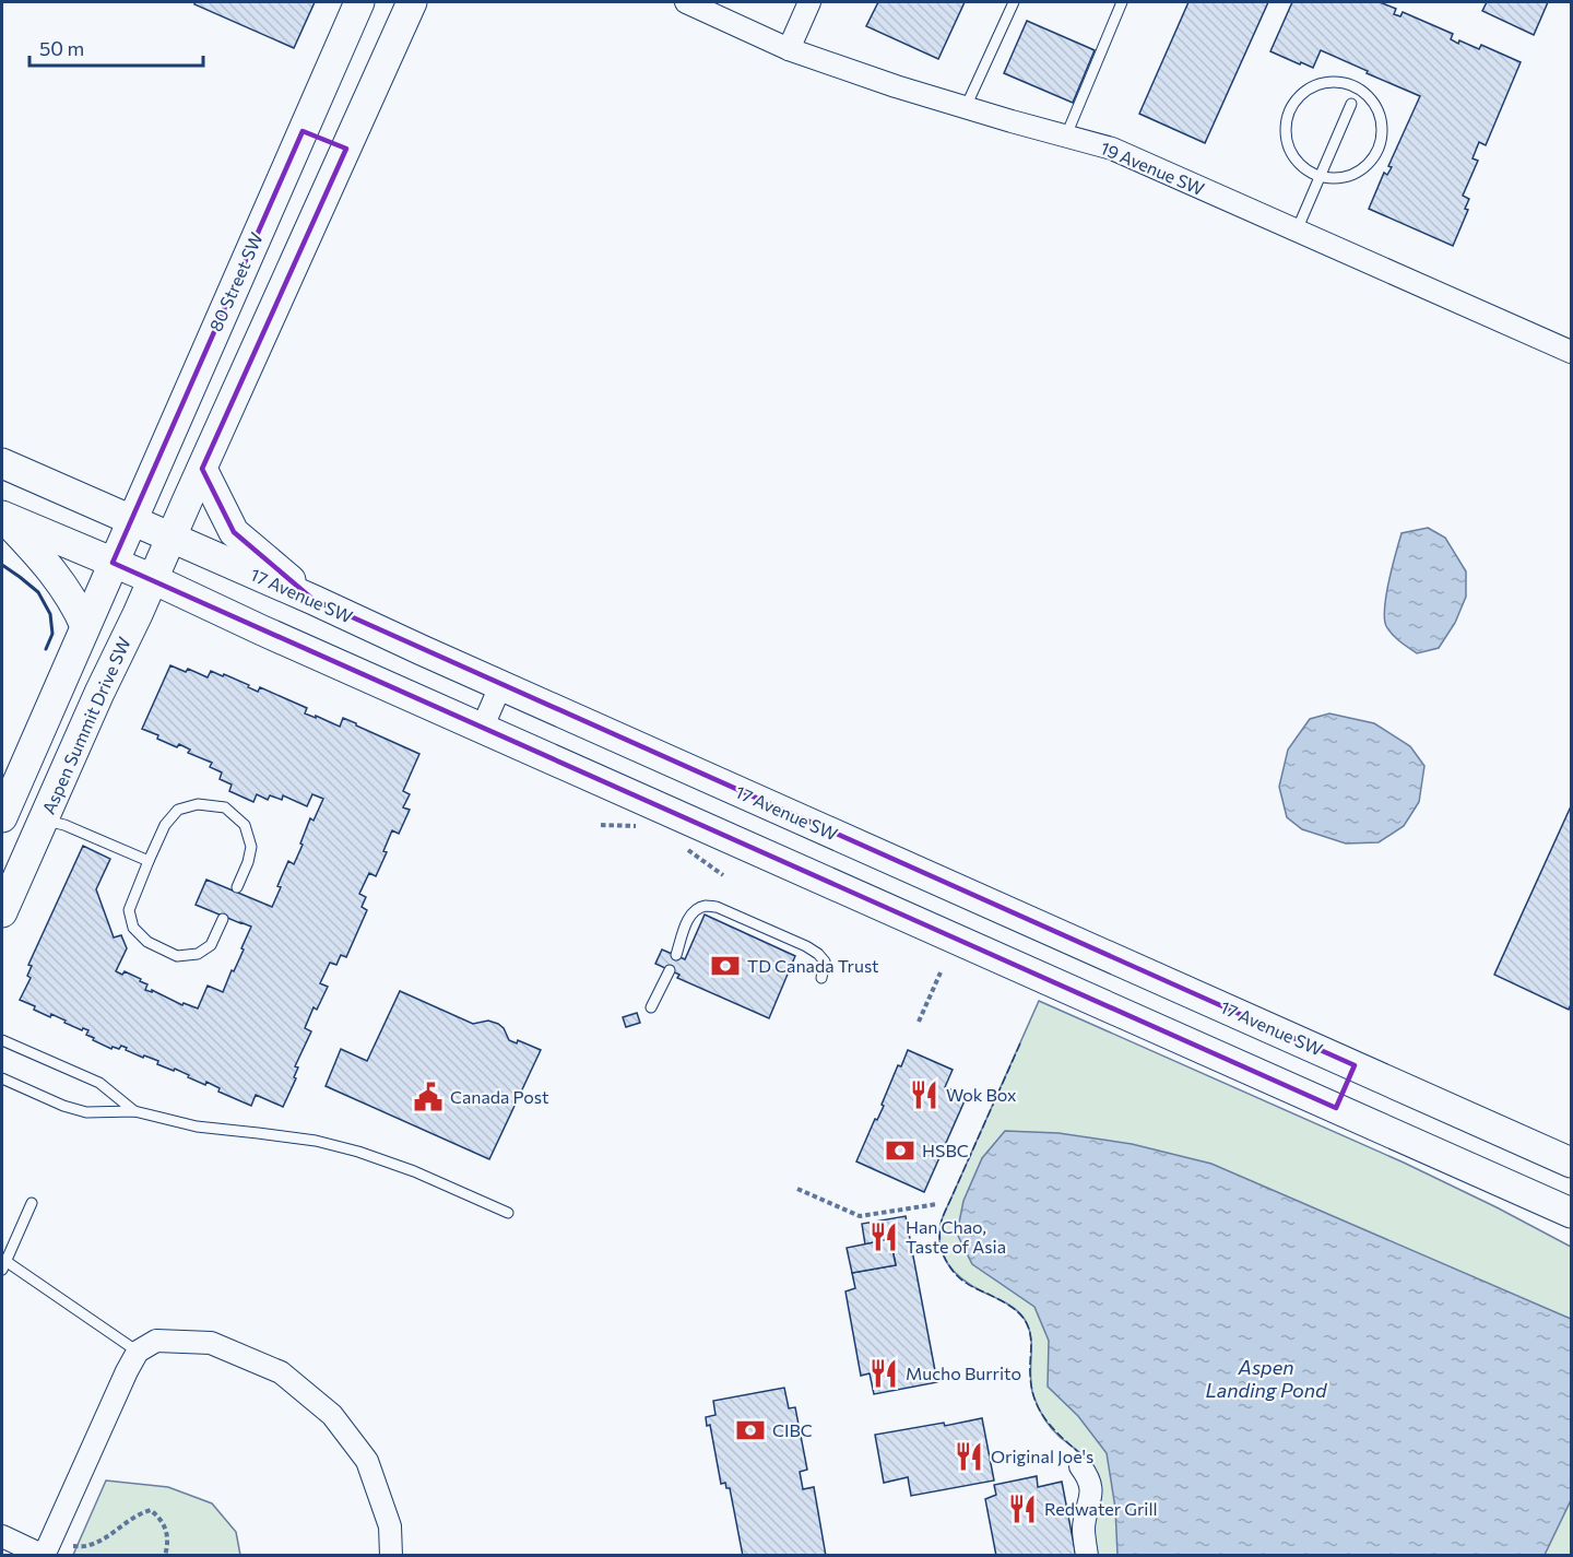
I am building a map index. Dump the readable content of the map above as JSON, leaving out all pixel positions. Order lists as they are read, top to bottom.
{
  "streets": {
    "main road": ["80 Street SW", "17 Avenue SW", "Aspen Summit Drive SW"],
    "street": ["19 Avenue SW"]
  },
  "crossings": [
    ["80 Street SW", "17 Avenue SW"],
    ["17 Avenue SW", "Aspen Summit Drive SW"]
  ],
  "water": ["Aspen Landing Pond"],
  "places": {
    "bank": ["TD Canada Trust", "HSBC", "CIBC"],
    "restaurant": [
      "Wok Box",
      "Han Chao, Taste of Asia",
      "Mucho Burrito",
      "Original Joe's",
      "Redwater Grill"
    ],
    "public building": ["Canada Post"]
  },
  "scale_bar": "50 m"
}
